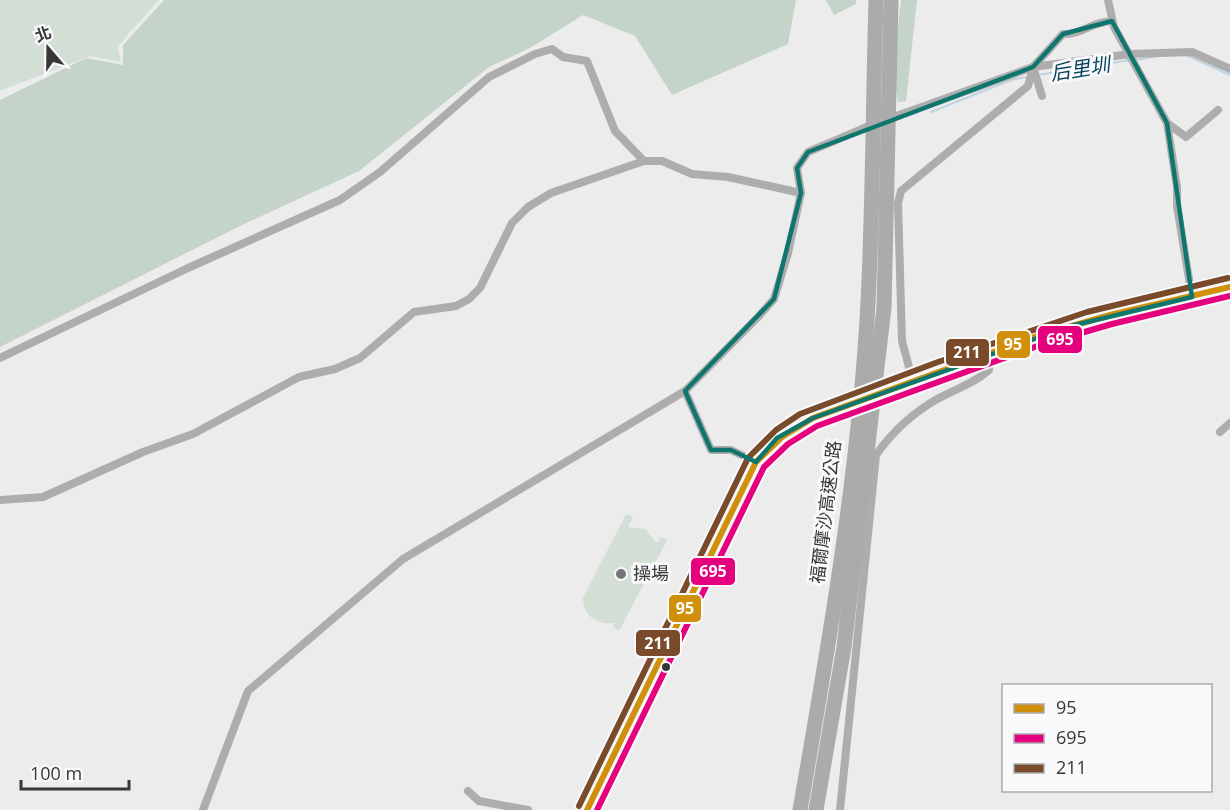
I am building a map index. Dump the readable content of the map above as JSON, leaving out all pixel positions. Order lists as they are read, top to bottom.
{
  "streets": {
    "highway": ["福爾摩沙高速公路"]
  },
  "water": ["后里圳"],
  "places": ["操場"],
  "lines": ["transit line 211", "transit line 95", "transit line 695"],
  "legend": ["95", "695", "211"],
  "scale_bar": "100 m",
  "north": "top"
}
